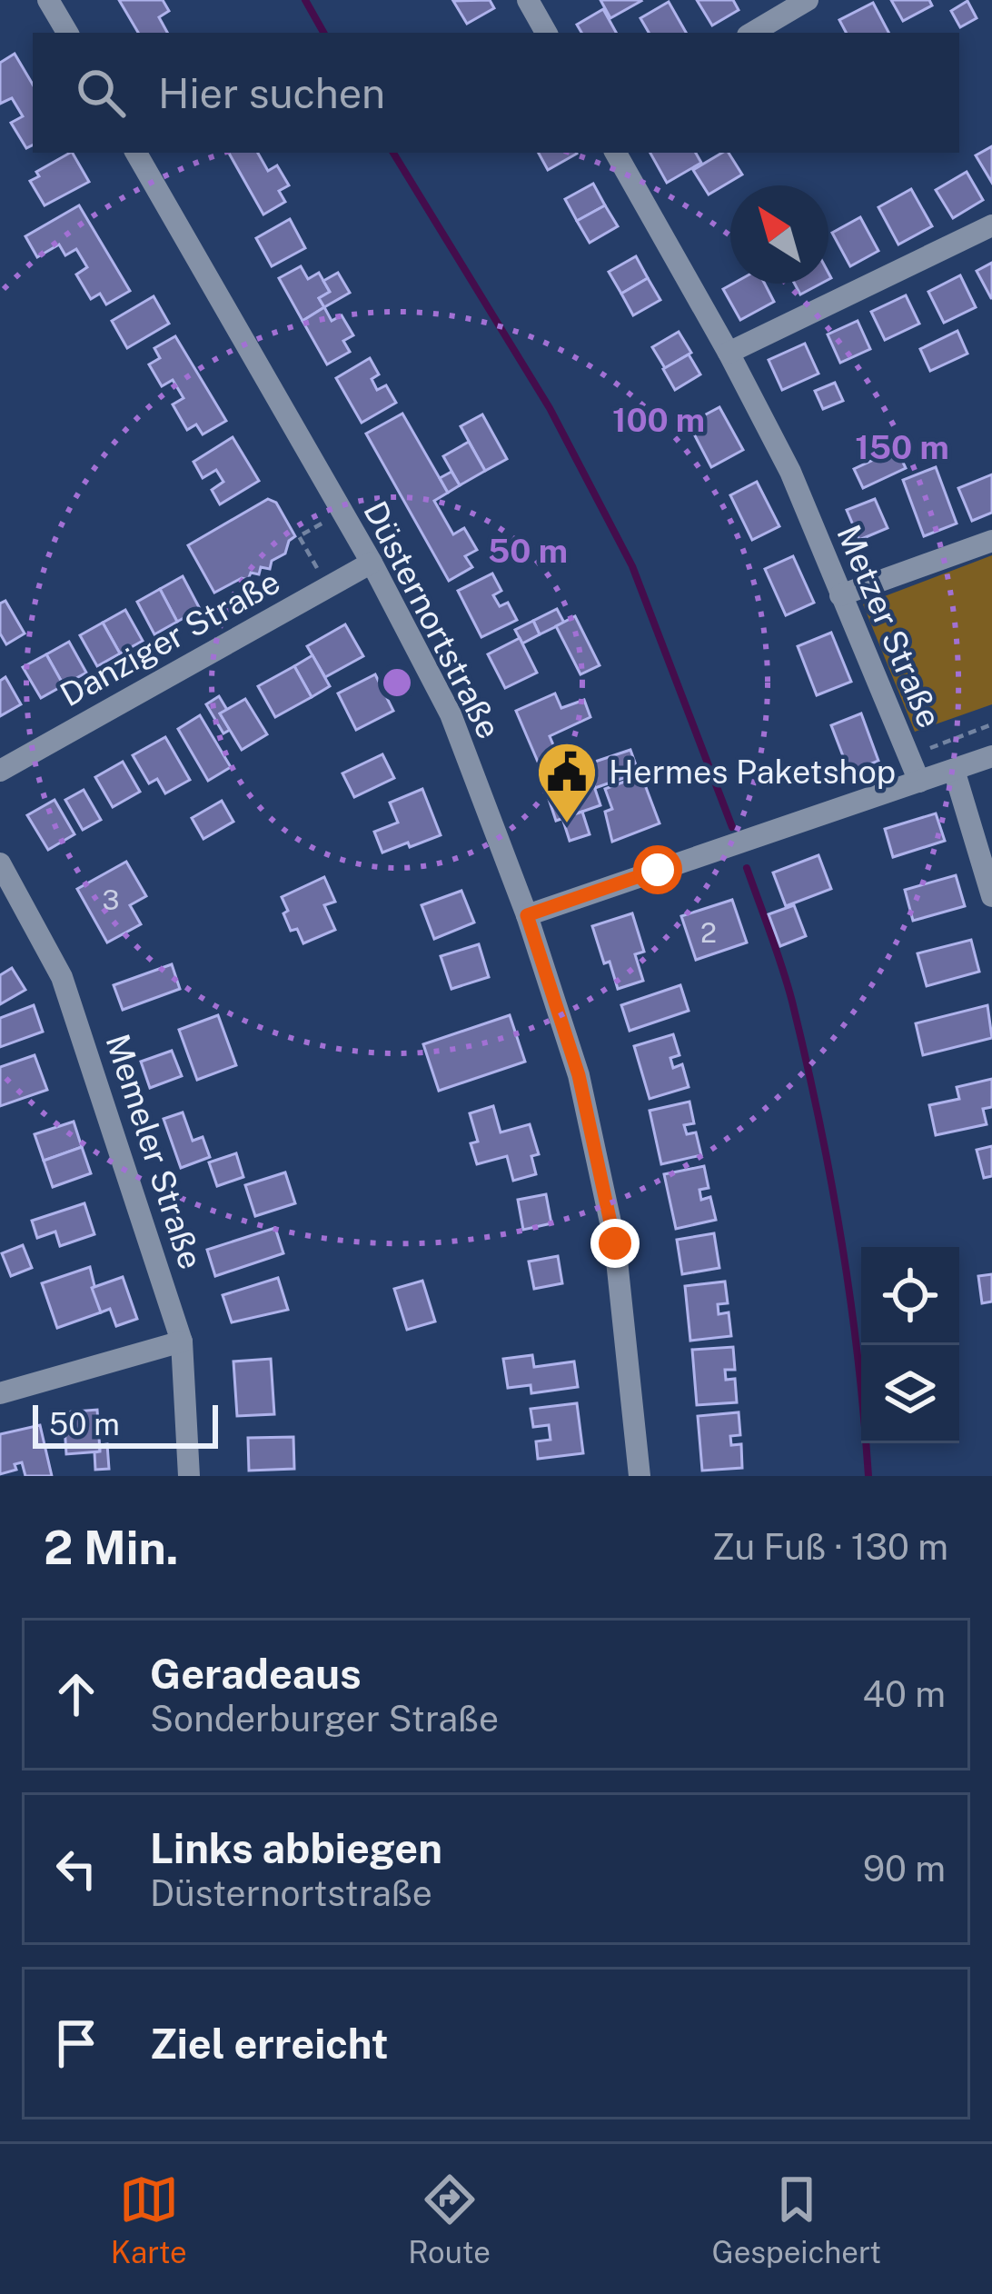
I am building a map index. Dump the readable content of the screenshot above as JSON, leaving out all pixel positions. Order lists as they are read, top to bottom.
{
  "streets": {
    "street": [
      "Düsternortstraße",
      "Metzer Straße",
      "Danziger Straße",
      "Memeler Straße"
    ]
  },
  "crossings": [
    ["Düsternortstraße", "Danziger Straße"]
  ],
  "places": {
    "public building": ["Hermes Paketshop"]
  },
  "house_numbers": ["3", "2"],
  "scale_bar": "50 m",
  "north": "top left",
  "page": {
    "search": "Hier suchen",
    "scale": "50 m",
    "heading": ["2 Min.", "Zu Fuß · 130 m"],
    "list": [
      ["Geradeaus", "Sonderburger Straße", "40 m"],
      ["Links abbiegen", "Düsternortstraße", "90 m"],
      "Ziel erreicht"
    ],
    "nav": ["Karte", "Route", "Gespeichert"]
  },
  "rings": ["100 m", "150 m", "50 m"]
}
